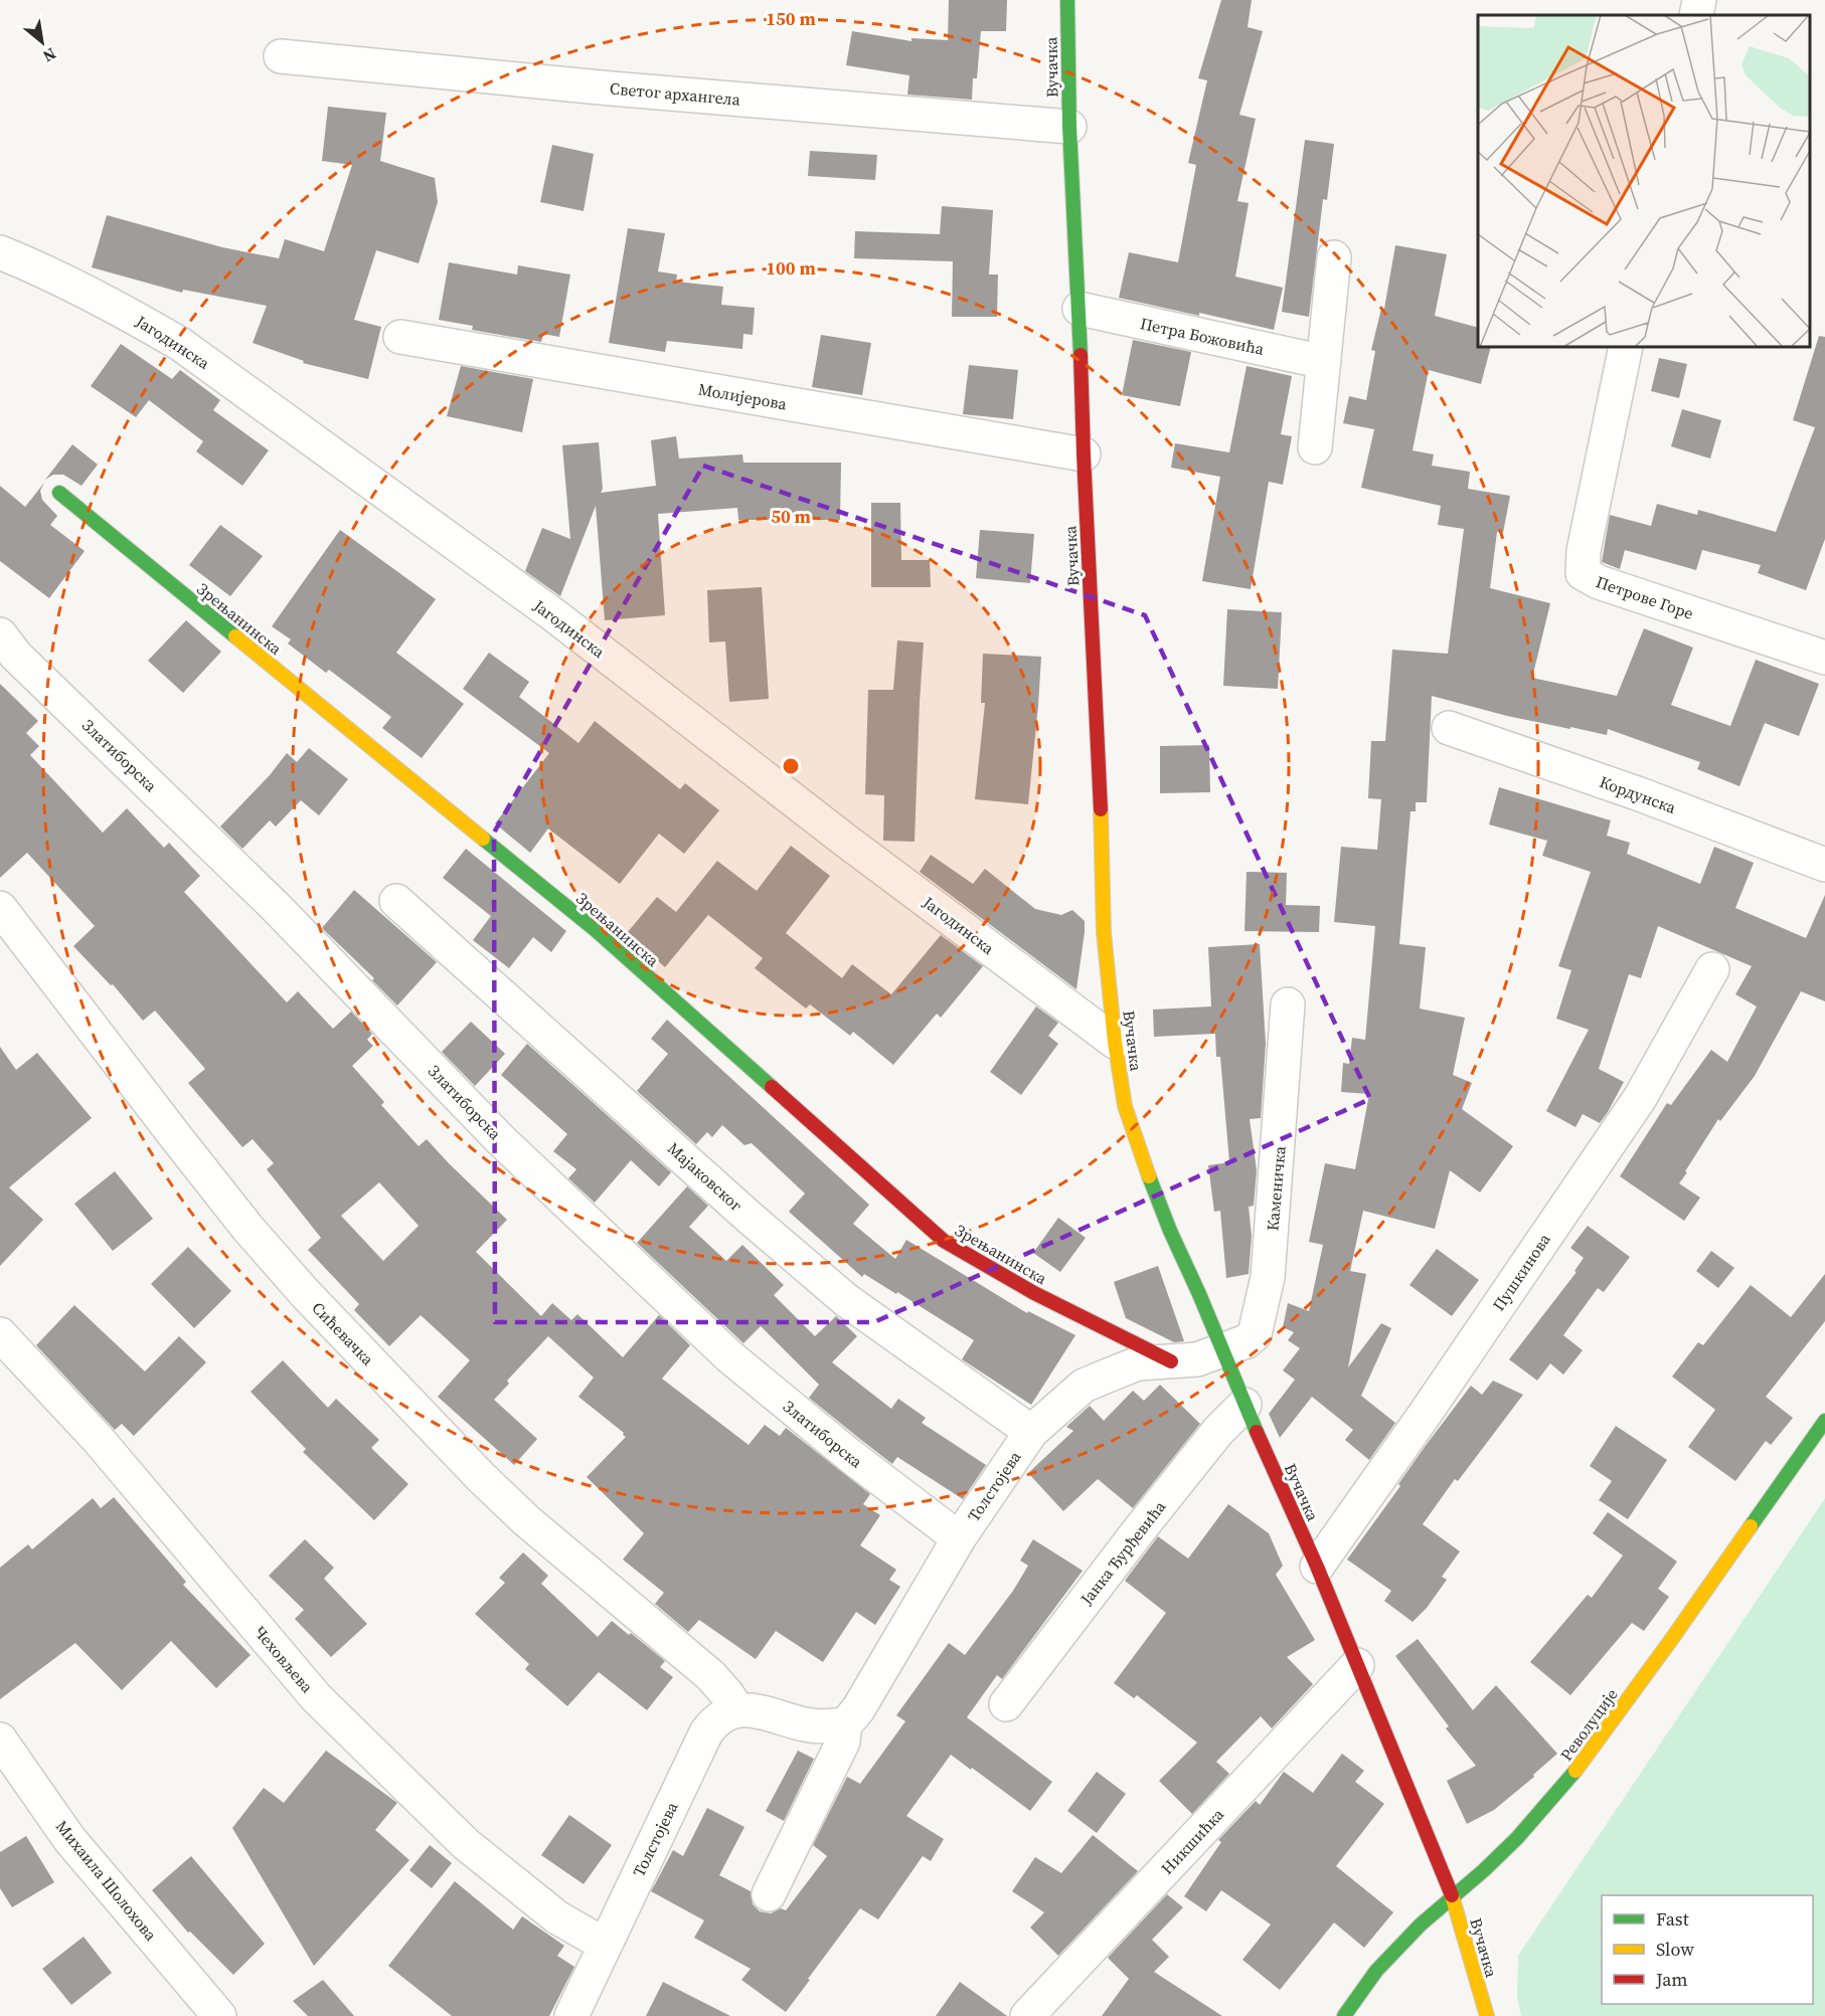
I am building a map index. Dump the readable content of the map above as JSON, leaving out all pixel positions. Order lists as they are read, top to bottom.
{
  "streets": {
    "street": [
      "Вучачка",
      "Светог архангела",
      "Петра Божовића",
      "Јагодинска",
      "Молијерова",
      "Петрове Горе",
      "Зрењанинска",
      "Златиборска",
      "Кордунска",
      "Мајаковског",
      "Каменичка",
      "Пушкинова",
      "Сићевачка",
      "Толстојева",
      "Јанка Ђурђевића",
      "Чеховљева",
      "Револуције",
      "Никшићка",
      "Михаила Шолохова"
    ]
  },
  "crossings": [
    ["Вучачка", "Светог архангела"],
    ["Вучачка", "Петра Божовића"],
    ["Вучачка", "Јагодинска"],
    ["Вучачка", "Молијерова"],
    ["Вучачка", "Каменичка"],
    ["Вучачка", "Пушкинова"],
    ["Вучачка", "Толстојева"],
    ["Вучачка", "Јанка Ђурђевића"],
    ["Вучачка", "Револуције"],
    ["Вучачка", "Никшићка"],
    ["Зрењанинска", "Толстојева"],
    ["Златиборска", "Толстојева"],
    ["Мајаковског", "Толстојева"],
    ["Каменичка", "Толстојева"],
    ["Сићевачка", "Толстојева"],
    ["Толстојева", "Чеховљева"]
  ],
  "legend": ["Fast", "Slow", "Jam"],
  "north": "bottom right",
  "rings": ["150 m", "100 m", "50 m"]
}
